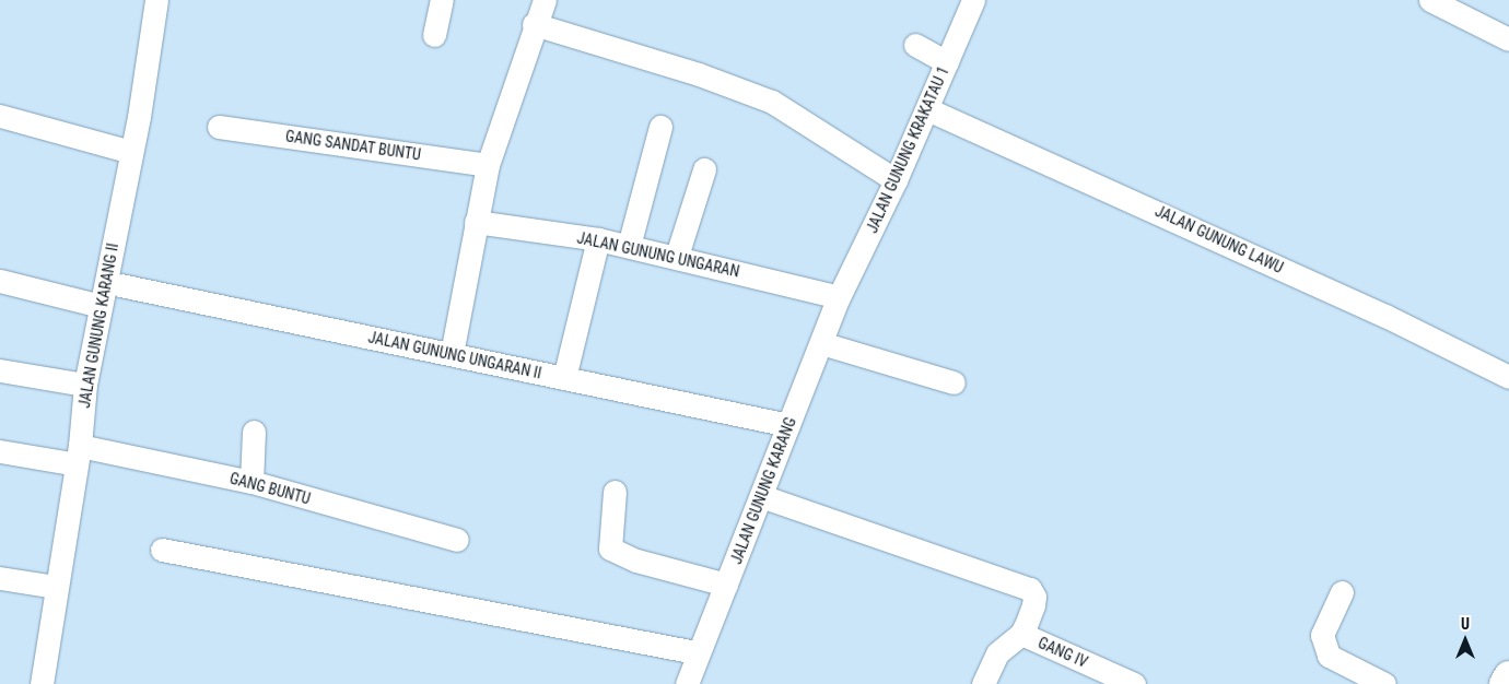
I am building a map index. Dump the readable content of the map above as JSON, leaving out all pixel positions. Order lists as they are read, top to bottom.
{
  "streets": {
    "street": [
      "GANG SANDAT BUNTU",
      "JALAN GUNUNG KRAKATAU 1",
      "JALAN GUNUNG LAWU",
      "JALAN GUNUNG UNGARAN",
      "JALAN GUNUNG KARANG II",
      "JALAN GUNUNG UNGARAN II",
      "GANG BUNTU",
      "JALAN GUNUNG KARANG",
      "GANG IV"
    ]
  },
  "crossings": [
    ["JALAN GUNUNG KRAKATAU 1", "JALAN GUNUNG LAWU"],
    ["JALAN GUNUNG KRAKATAU 1", "JALAN GUNUNG UNGARAN"],
    ["JALAN GUNUNG KRAKATAU 1", "JALAN GUNUNG KARANG"],
    ["JALAN GUNUNG UNGARAN", "JALAN GUNUNG KARANG"],
    ["JALAN GUNUNG KARANG II", "GANG BUNTU"],
    ["JALAN GUNUNG UNGARAN II", "JALAN GUNUNG KARANG"]
  ],
  "north": "top"
}
